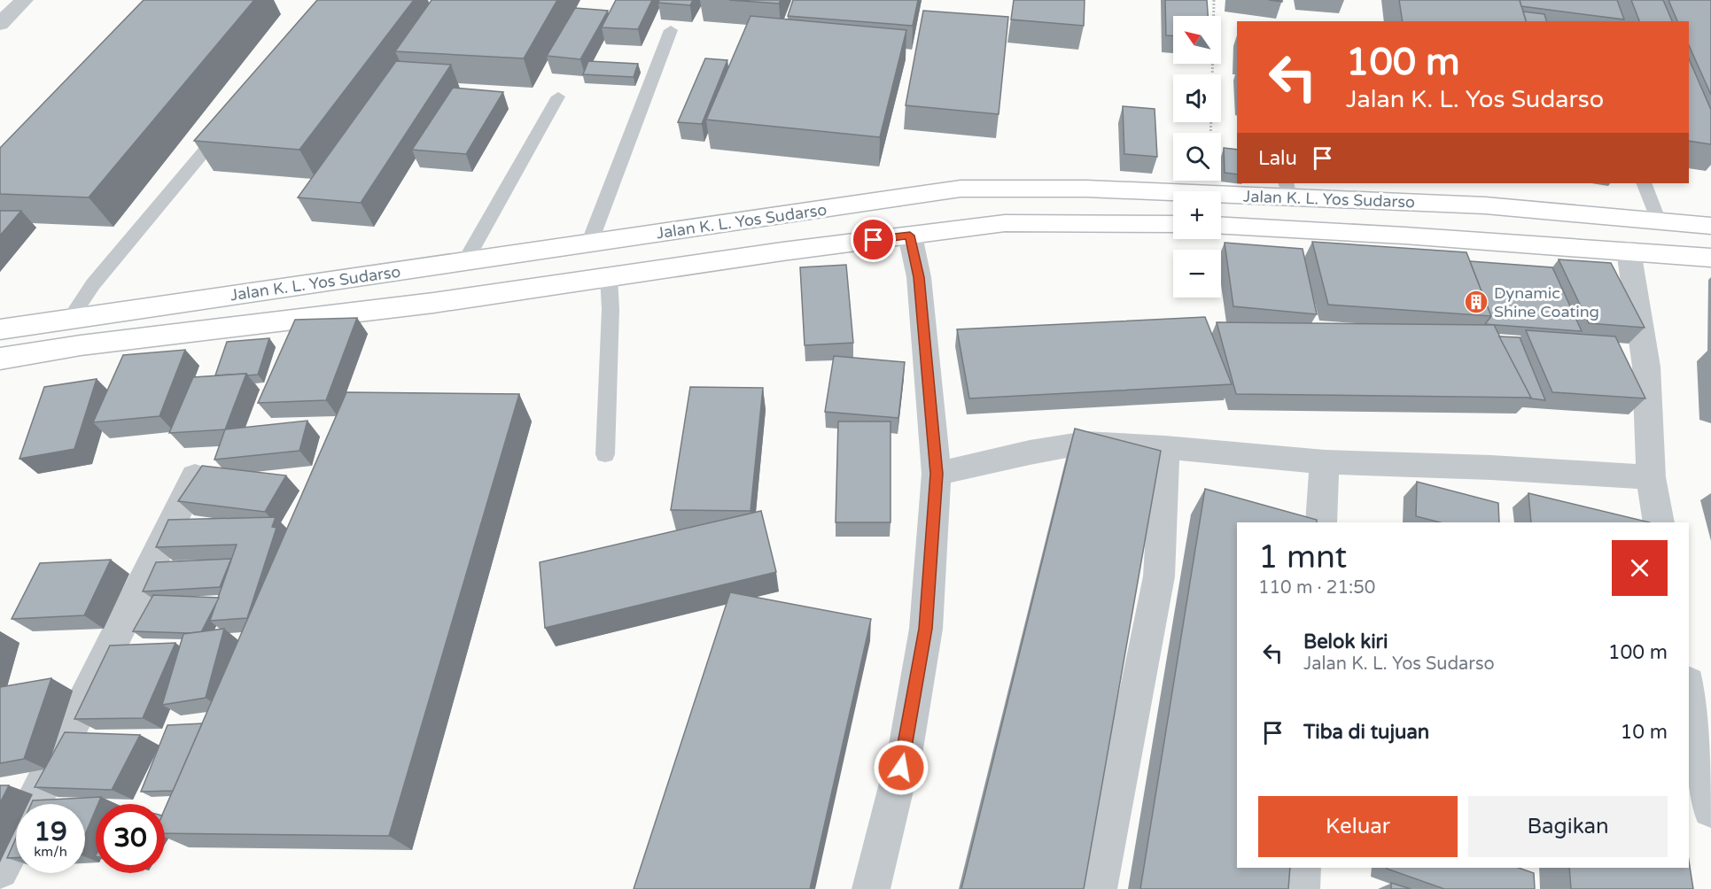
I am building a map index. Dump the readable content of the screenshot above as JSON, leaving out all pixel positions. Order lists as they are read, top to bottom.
{
  "streets": {
    "highway": ["Jalan K. L. Yos Sudarso"]
  },
  "places": {
    "building": ["Dynamic Shine Coating"]
  },
  "north": "top left",
  "page": {
    "map_buttons": ["+", "−"],
    "turn": ["100 m", "Jalan K. L. Yos Sudarso"],
    "then": "Lalu",
    "heading": ["1 mnt", "110 m · 21:50"],
    "list": [
      {
        "name": "Belok kiri",
        "note": "Jalan K. L. Yos Sudarso",
        "value": "100 m"
      },
      {
        "name": "Tiba di tujuan",
        "value": "10 m"
      }
    ],
    "buttons": ["Keluar", "Bagikan"],
    "speed": "19 km/h",
    "limit": "30"
  }
}
